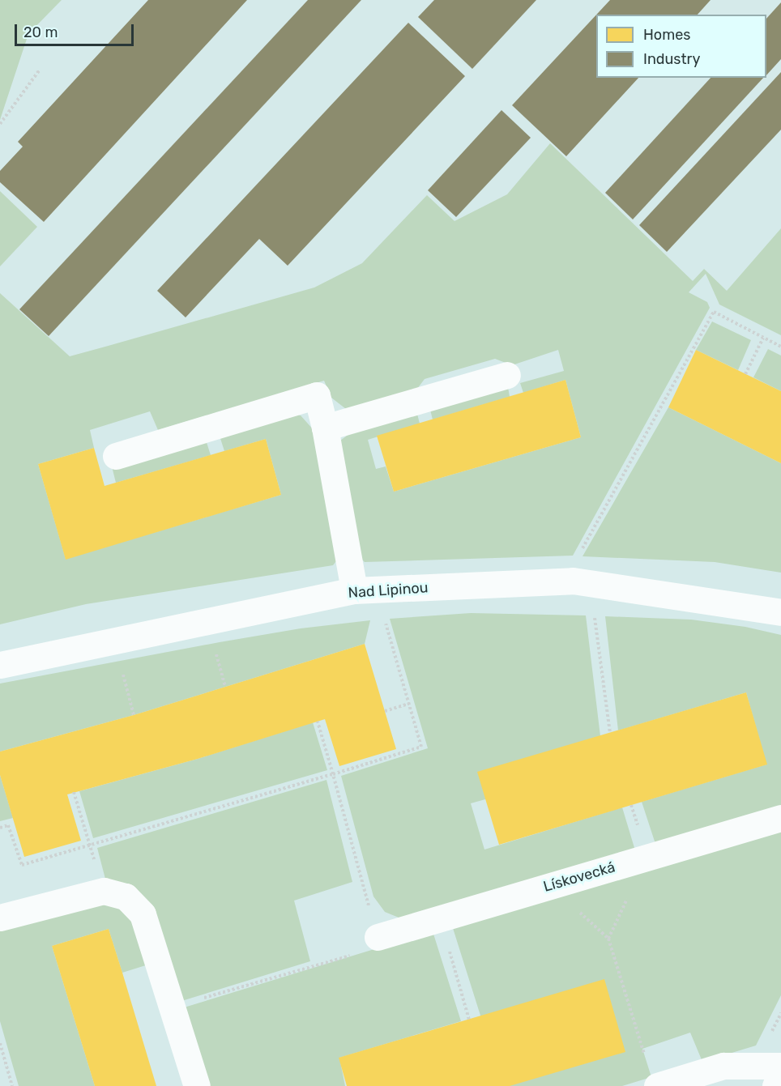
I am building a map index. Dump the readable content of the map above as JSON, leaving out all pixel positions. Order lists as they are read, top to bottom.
{
  "streets": {
    "street": ["Nad Lipinou", "Lískovecká"]
  },
  "legend": ["Homes", "Industry"],
  "scale_bar": "20 m"
}
